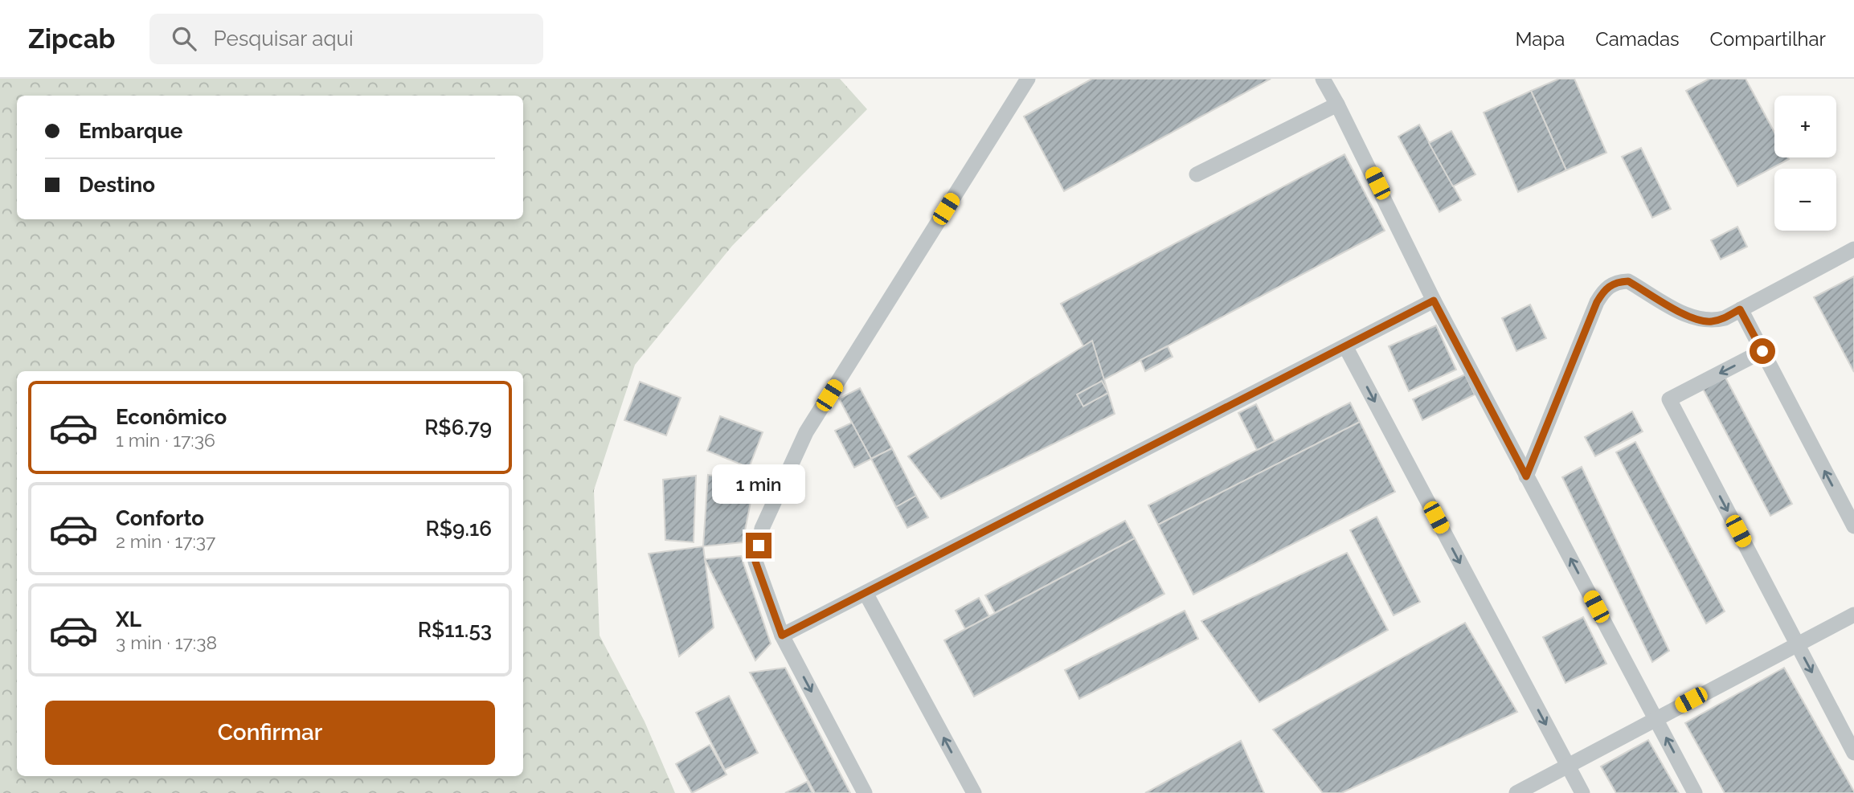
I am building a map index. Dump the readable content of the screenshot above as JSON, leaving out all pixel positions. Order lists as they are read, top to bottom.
{
  "page": {
    "header": "Zipcab",
    "search": "Pesquisar aqui",
    "nav": ["Mapa", "Camadas", "Compartilhar"],
    "map_buttons": ["+", "−"],
    "banner": ["Embarque", "Destino"],
    "list": [
      {
        "name": "Econômico",
        "note": "1 min · 17:36",
        "value": "R$6.79"
      },
      {
        "name": "Conforto",
        "note": "2 min · 17:37",
        "value": "R$9.16"
      },
      {
        "name": "XL",
        "note": "3 min · 17:38",
        "value": "R$11.53"
      }
    ],
    "bubble": "1 min",
    "buttons": "Confirmar"
  }
}
